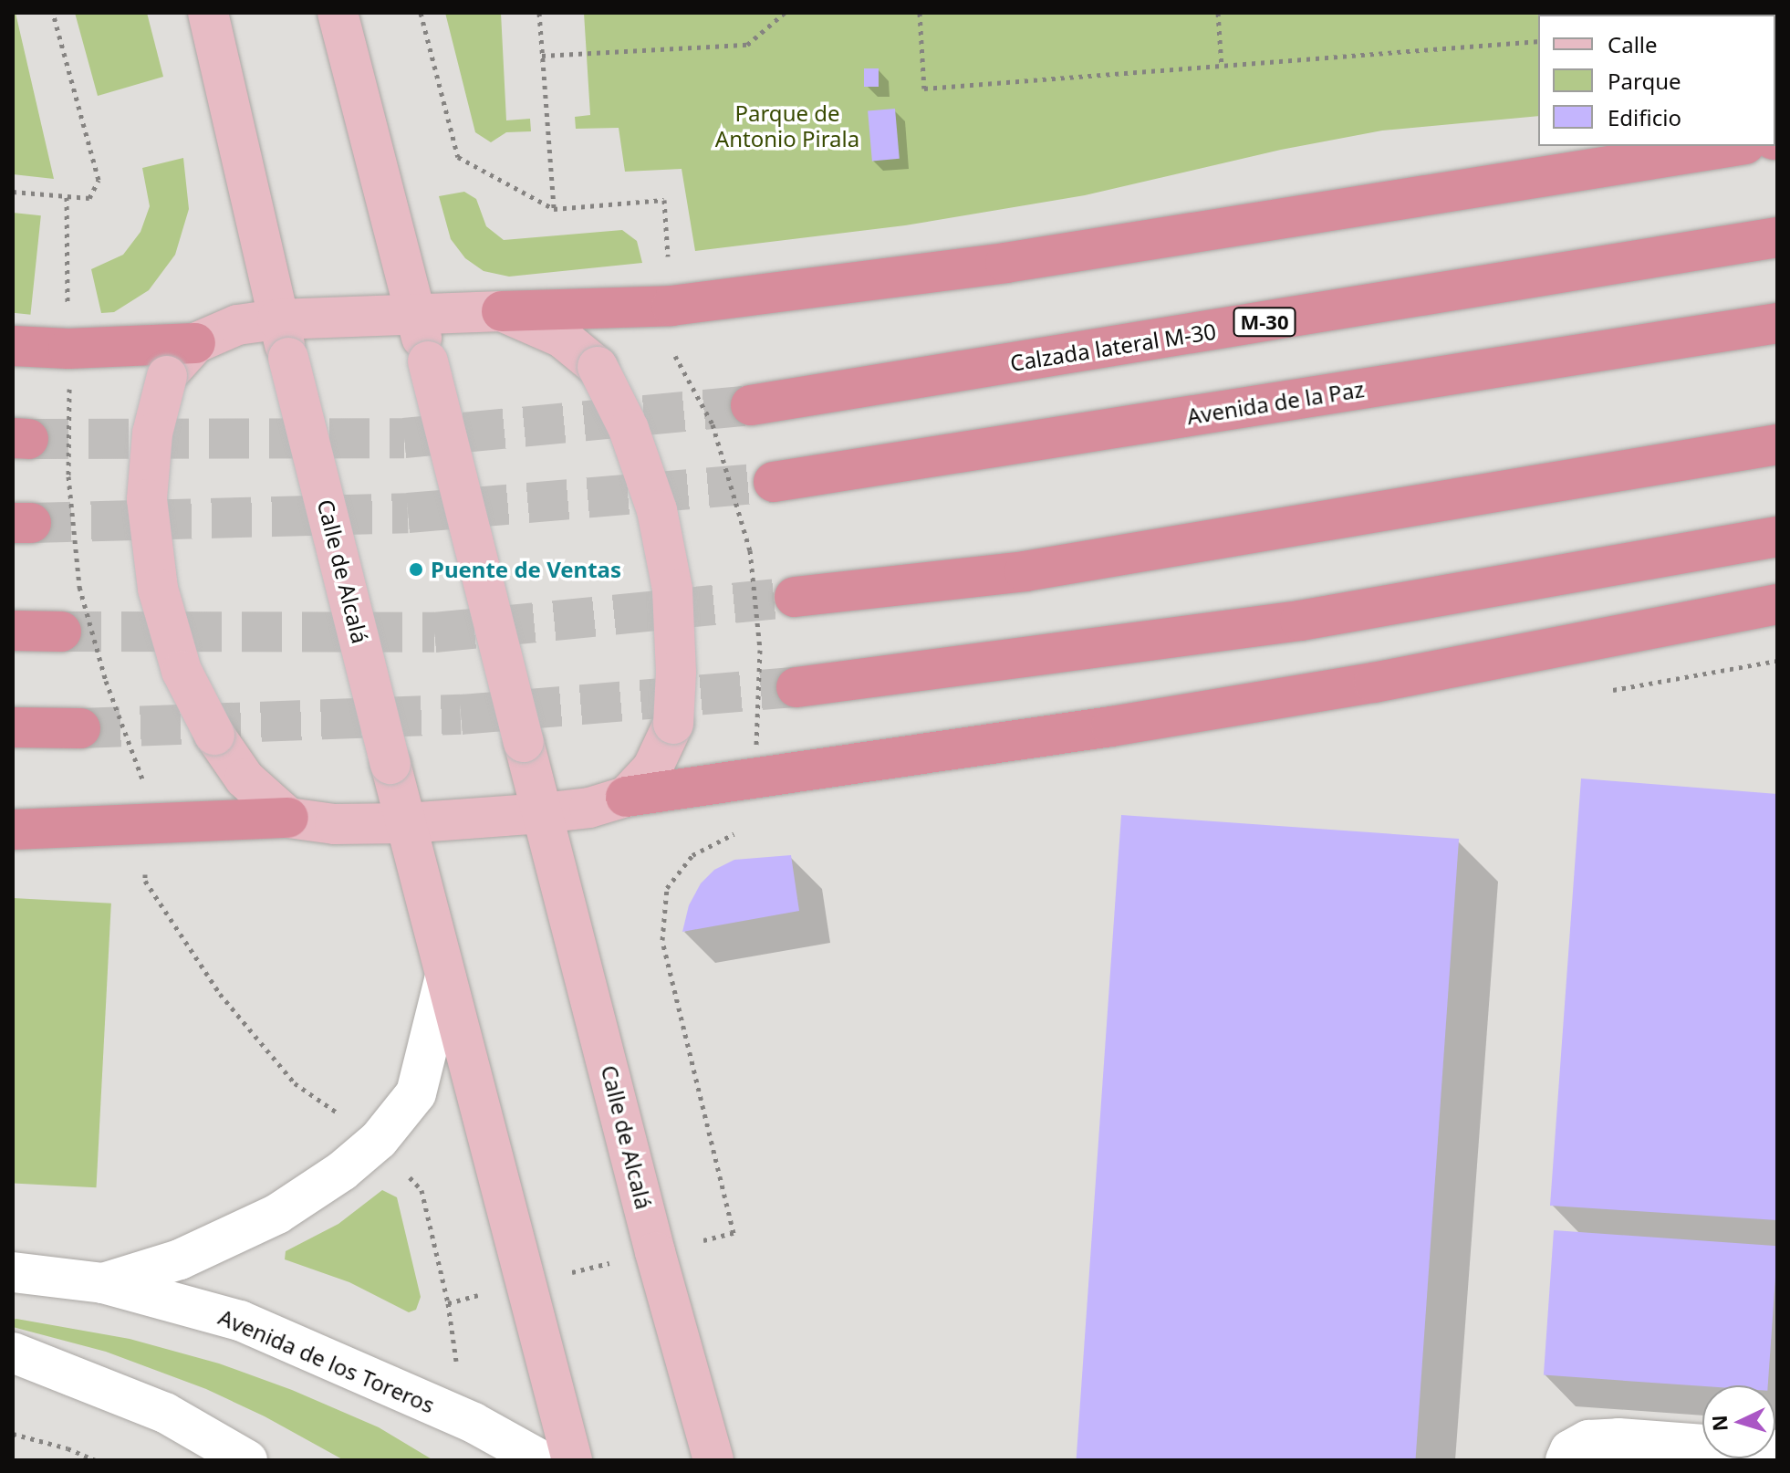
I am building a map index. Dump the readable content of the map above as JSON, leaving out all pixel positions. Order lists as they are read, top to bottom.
{
  "streets": {
    "highway": ["M-30", "Calzada lateral M-30", "Avenida de la Paz"],
    "main road": ["Calle de Alcalá"],
    "street": ["Avenida de los Toreros"]
  },
  "crossings": [
    ["Calle de Alcalá", "Avenida de los Toreros"]
  ],
  "parks": ["Parque de Antonio Pirala"],
  "places": ["Puente de Ventas"],
  "legend": ["Calle", "Parque", "Edificio"],
  "north": "left"
}
